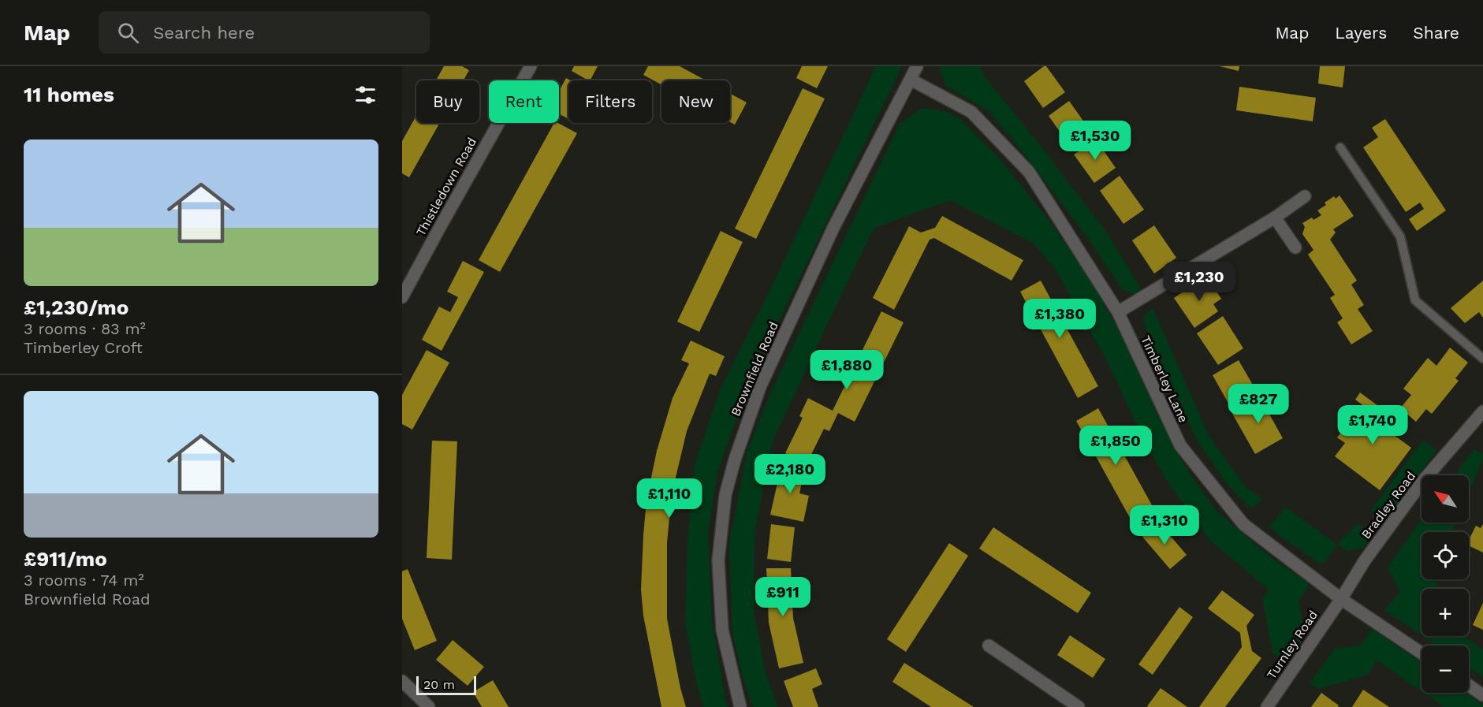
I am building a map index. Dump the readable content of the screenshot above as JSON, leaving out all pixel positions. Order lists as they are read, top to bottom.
{
  "streets": {
    "street": [
      "Thistledown Road",
      "Brownfield Road",
      "Timberley Lane",
      "Bradley Road",
      "Turnley Road"
    ]
  },
  "crossings": [
    ["Brownfield Road", "Timberley Lane"],
    ["Timberley Lane", "Bradley Road"],
    ["Timberley Lane", "Turnley Road"],
    ["Bradley Road", "Turnley Road"]
  ],
  "scale_bar": "20 m",
  "north": "top left",
  "page": {
    "header": "Map",
    "search": "Search here",
    "nav": ["Map", "Layers", "Share"],
    "heading": "11 homes",
    "chip": [
      "Buy",
      "Rent",
      "Filters",
      "New"
    ],
    "price": [
      "£1,530",
      "£1,230",
      "£1,380",
      "£1,880",
      "£827",
      "£1,740",
      "£1,850",
      "£2,180",
      "£1,110",
      "£1,310",
      "£911"
    ],
    "list": [
      {
        "name": "£1,230/mo",
        "note": "3 rooms · 83 m² · Timberley Croft"
      },
      {
        "name": "£911/mo",
        "note": "3 rooms · 74 m² · Brownfield Road"
      }
    ],
    "map_buttons": ["+", "−"],
    "scale": "20 m"
  }
}
